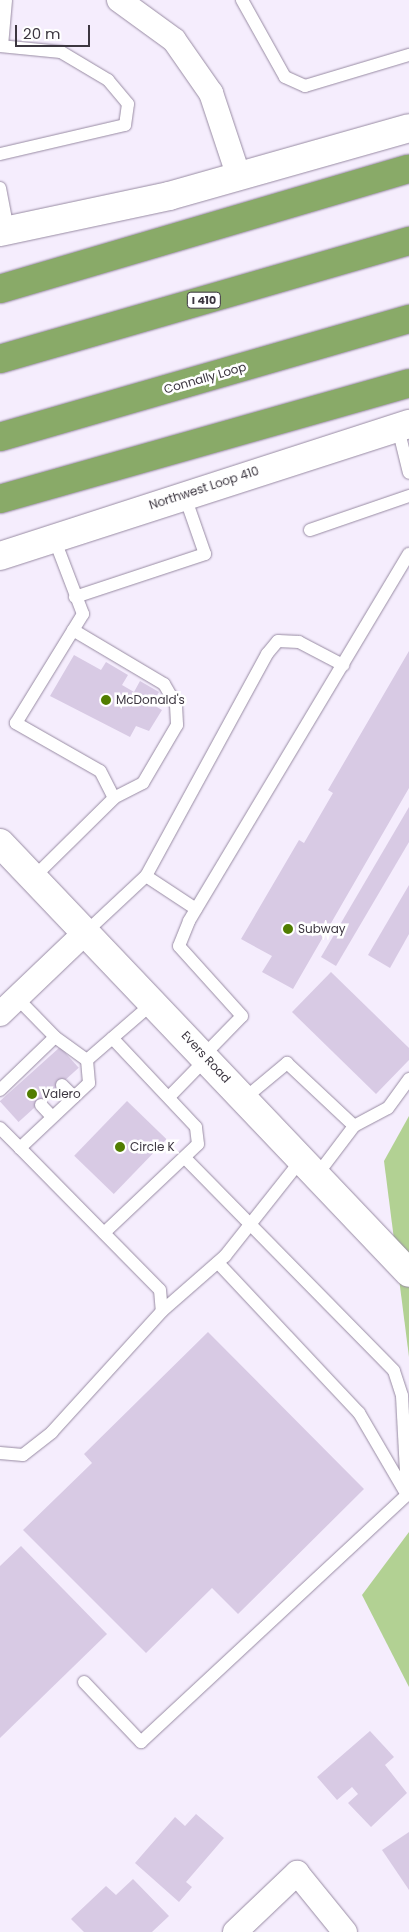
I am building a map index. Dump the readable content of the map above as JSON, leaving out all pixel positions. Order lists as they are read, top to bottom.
{
  "streets": {
    "highway": ["I 410", "Connally Loop"],
    "main road": ["Northwest Loop 410", "Evers Road"]
  },
  "places": [
    "McDonald's",
    "Subway",
    "Valero",
    "Circle K"
  ],
  "scale_bar": "20 m"
}
